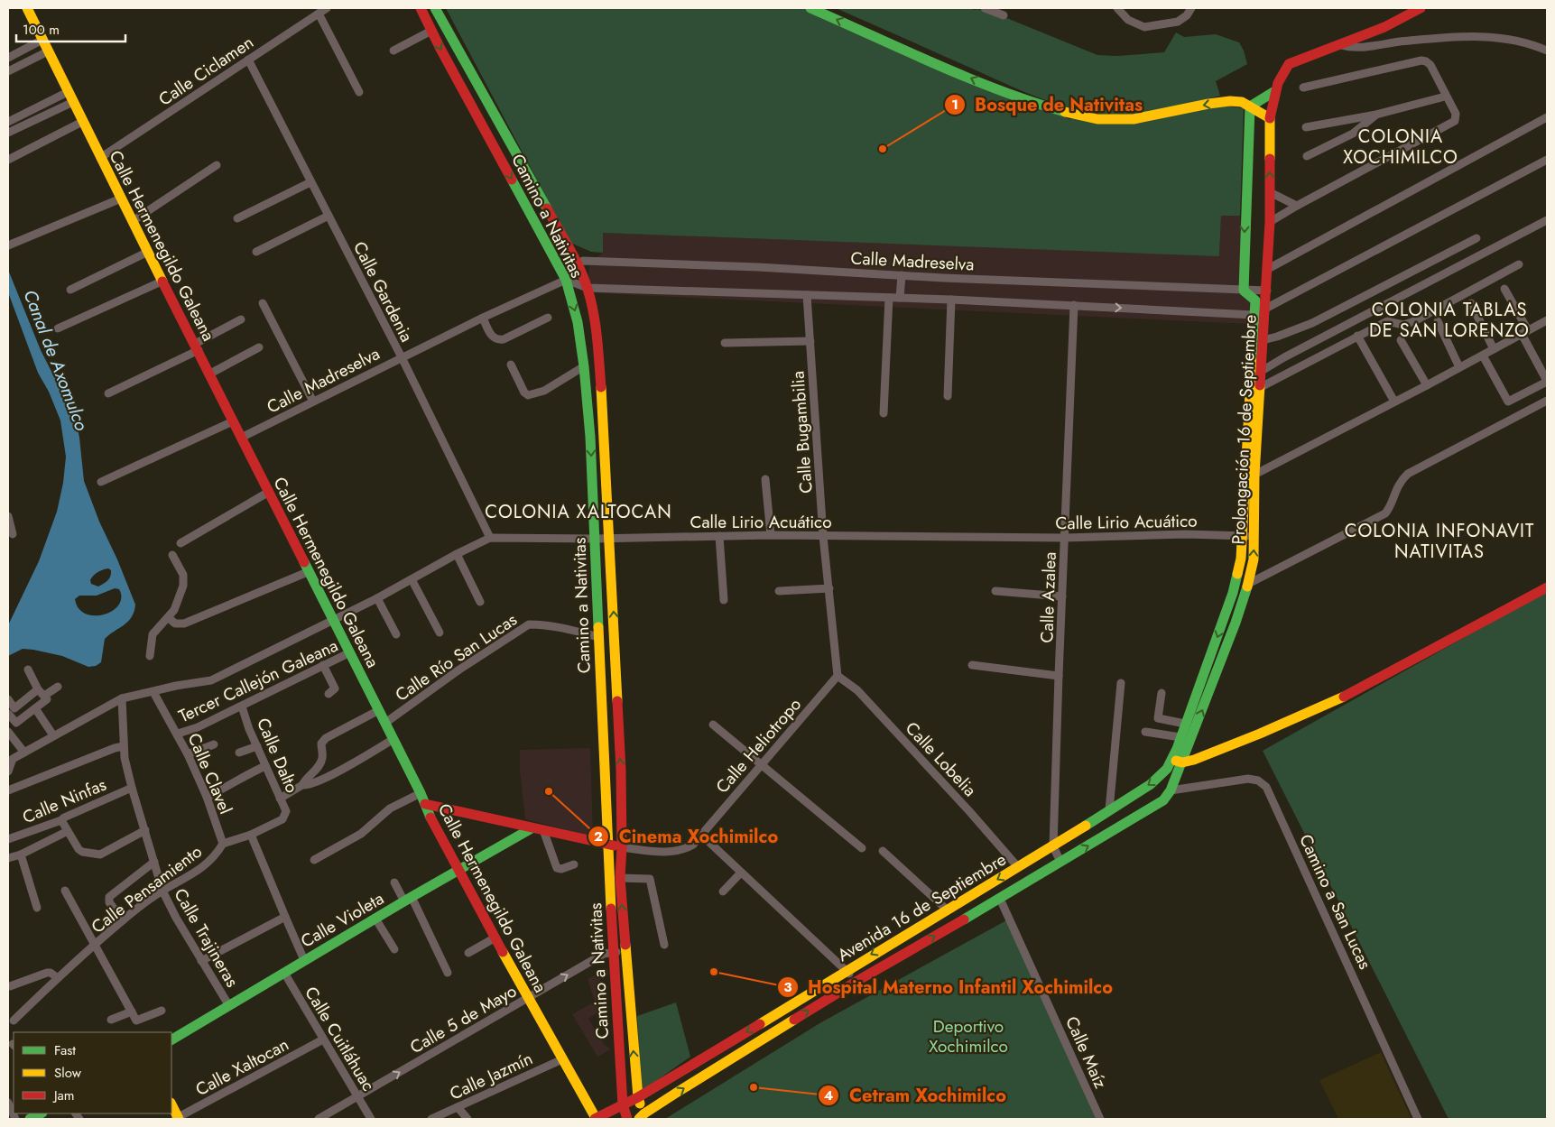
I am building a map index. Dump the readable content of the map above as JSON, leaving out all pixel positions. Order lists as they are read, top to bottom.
{
  "streets": {
    "main road": [
      "Camino a Nativitas",
      "Calle Hermenegildo Galeana",
      "Prolongación 16 de Septiembre",
      "Calle Heliotropo",
      "Avenida 16 de Septiembre",
      "Calle Violeta"
    ],
    "street": [
      "Calle Ciclamen",
      "Calle Madreselva",
      "Calle Gardenia",
      "Calle Bugambilia",
      "Calle Lirio Acuático",
      "Calle Azalea",
      "Calle Río San Lucas",
      "Tercer Callejón Galeana",
      "Calle Dalto",
      "Calle Lobelia",
      "Calle Clavel",
      "Calle Ninfas",
      "Calle Pensamiento",
      "Camino a San Lucas",
      "Calle Trajineras",
      "Calle 5 de Mayo",
      "Calle Cuitláhuac",
      "Calle Maíz",
      "Calle Xaltocan",
      "Calle Jazmín"
    ]
  },
  "crossings": [
    ["Calle Ciclamen", "Calle Hermenegildo Galeana"],
    ["Calle Ciclamen", "Calle Gardenia"],
    ["Camino a Nativitas", "Calle Hermenegildo Galeana"],
    ["Camino a Nativitas", "Calle Madreselva"],
    ["Camino a Nativitas", "Calle Lirio Acuático"],
    ["Camino a Nativitas", "Calle Río San Lucas"],
    ["Camino a Nativitas", "Calle Heliotropo"],
    ["Camino a Nativitas", "Avenida 16 de Septiembre"],
    ["Camino a Nativitas", "Calle 5 de Mayo"],
    ["Calle Hermenegildo Galeana", "Calle Madreselva"],
    ["Calle Hermenegildo Galeana", "Calle Lirio Acuático"],
    ["Calle Hermenegildo Galeana", "Calle Río San Lucas"],
    ["Calle Hermenegildo Galeana", "Tercer Callejón Galeana"],
    ["Calle Hermenegildo Galeana", "Calle Heliotropo"],
    ["Calle Hermenegildo Galeana", "Avenida 16 de Septiembre"],
    ["Calle Hermenegildo Galeana", "Calle Violeta"],
    ["Calle Hermenegildo Galeana", "Calle 5 de Mayo"],
    ["Calle Hermenegildo Galeana", "Calle Jazmín"],
    ["Calle Madreselva", "Calle Gardenia"],
    ["Calle Madreselva", "Prolongación 16 de Septiembre"],
    ["Calle Gardenia", "Calle Lirio Acuático"],
    ["Prolongación 16 de Septiembre", "Calle Lirio Acuático"],
    ["Prolongación 16 de Septiembre", "Avenida 16 de Septiembre"],
    ["Calle Bugambilia", "Calle Lirio Acuático"],
    ["Calle Bugambilia", "Calle Heliotropo"],
    ["Calle Bugambilia", "Calle Lobelia"],
    ["Calle Lirio Acuático", "Calle Azalea"],
    ["Calle Lirio Acuático", "Calle Clavel"],
    ["Calle Lirio Acuático", "Calle Trajineras"],
    ["Calle Azalea", "Avenida 16 de Septiembre"],
    ["Tercer Callejón Galeana", "Calle Dalto"],
    ["Tercer Callejón Galeana", "Calle Clavel"],
    ["Calle Heliotropo", "Calle Lobelia"],
    ["Calle Heliotropo", "Calle Violeta"],
    ["Calle Dalto", "Calle Pensamiento"],
    ["Calle Lobelia", "Avenida 16 de Septiembre"],
    ["Calle Clavel", "Calle Pensamiento"],
    ["Calle Ninfas", "Calle Trajineras"],
    ["Calle Pensamiento", "Calle Trajineras"],
    ["Camino a San Lucas", "Avenida 16 de Septiembre"],
    ["Avenida 16 de Septiembre", "Calle Maíz"],
    ["Calle Violeta", "Calle Trajineras"],
    ["Calle Violeta", "Calle Cuitláhuac"],
    ["Calle 5 de Mayo", "Calle Cuitláhuac"],
    ["Calle Cuitláhuac", "Calle Xaltocan"]
  ],
  "one_way": ["Calle 5 de Mayo"],
  "districts": [
    "COLONIA XOCHIMILCO",
    "COLONIA TABLAS DE SAN LORENZO",
    "COLONIA XALTOCAN",
    "COLONIA INFONAVIT NATIVITAS"
  ],
  "water": ["Canal de Axomulco"],
  "parks": ["Deportivo Xochimilco"],
  "places": [
    "Bosque de Nativitas",
    "Cinema Xochimilco",
    "Hospital Materno Infantil Xochimilco",
    "Cetram Xochimilco"
  ],
  "legend": ["Fast", "Slow", "Jam"],
  "scale_bar": "100 m"
}
